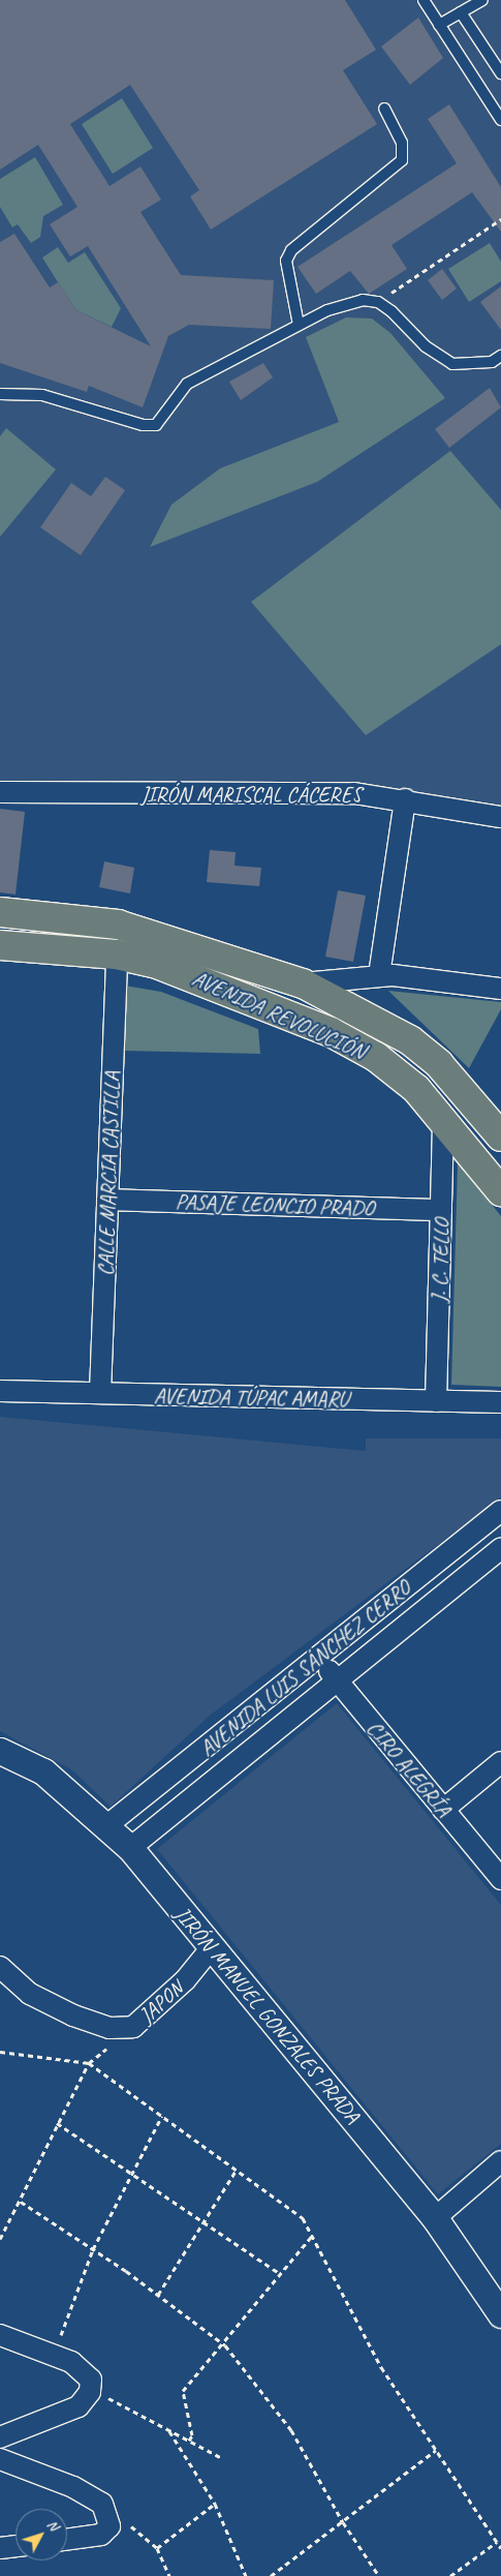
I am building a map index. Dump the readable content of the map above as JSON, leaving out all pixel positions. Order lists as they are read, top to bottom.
{
  "streets": {
    "main road": ["AVENIDA REVOLUCIÓN"],
    "street": [
      "JIRÓN MARISCAL CÁCERES",
      "CALLE MARCIA CASTILLA",
      "PASAJE LEONCIO PRADO",
      "J. C. TELLO",
      "AVENIDA TÚPAC AMARU",
      "AVENIDA LUIS SÁNCHEZ CERRO",
      "CIRO ALEGRÍA",
      "JAPON",
      "JIRÓN MANUEL GONZALES PRADA"
    ]
  },
  "crossings": [
    ["AVENIDA REVOLUCIÓN", "CALLE MARCIA CASTILLA"],
    ["AVENIDA REVOLUCIÓN", "J. C. TELLO"],
    ["CALLE MARCIA CASTILLA", "PASAJE LEONCIO PRADO"],
    ["CALLE MARCIA CASTILLA", "AVENIDA TÚPAC AMARU"],
    ["PASAJE LEONCIO PRADO", "J. C. TELLO"],
    ["J. C. TELLO", "AVENIDA TÚPAC AMARU"],
    ["AVENIDA LUIS SÁNCHEZ CERRO", "CIRO ALEGRÍA"],
    ["AVENIDA LUIS SÁNCHEZ CERRO", "JIRÓN MANUEL GONZALES PRADA"],
    ["JAPON", "JIRÓN MANUEL GONZALES PRADA"]
  ],
  "north": "top right"
}
